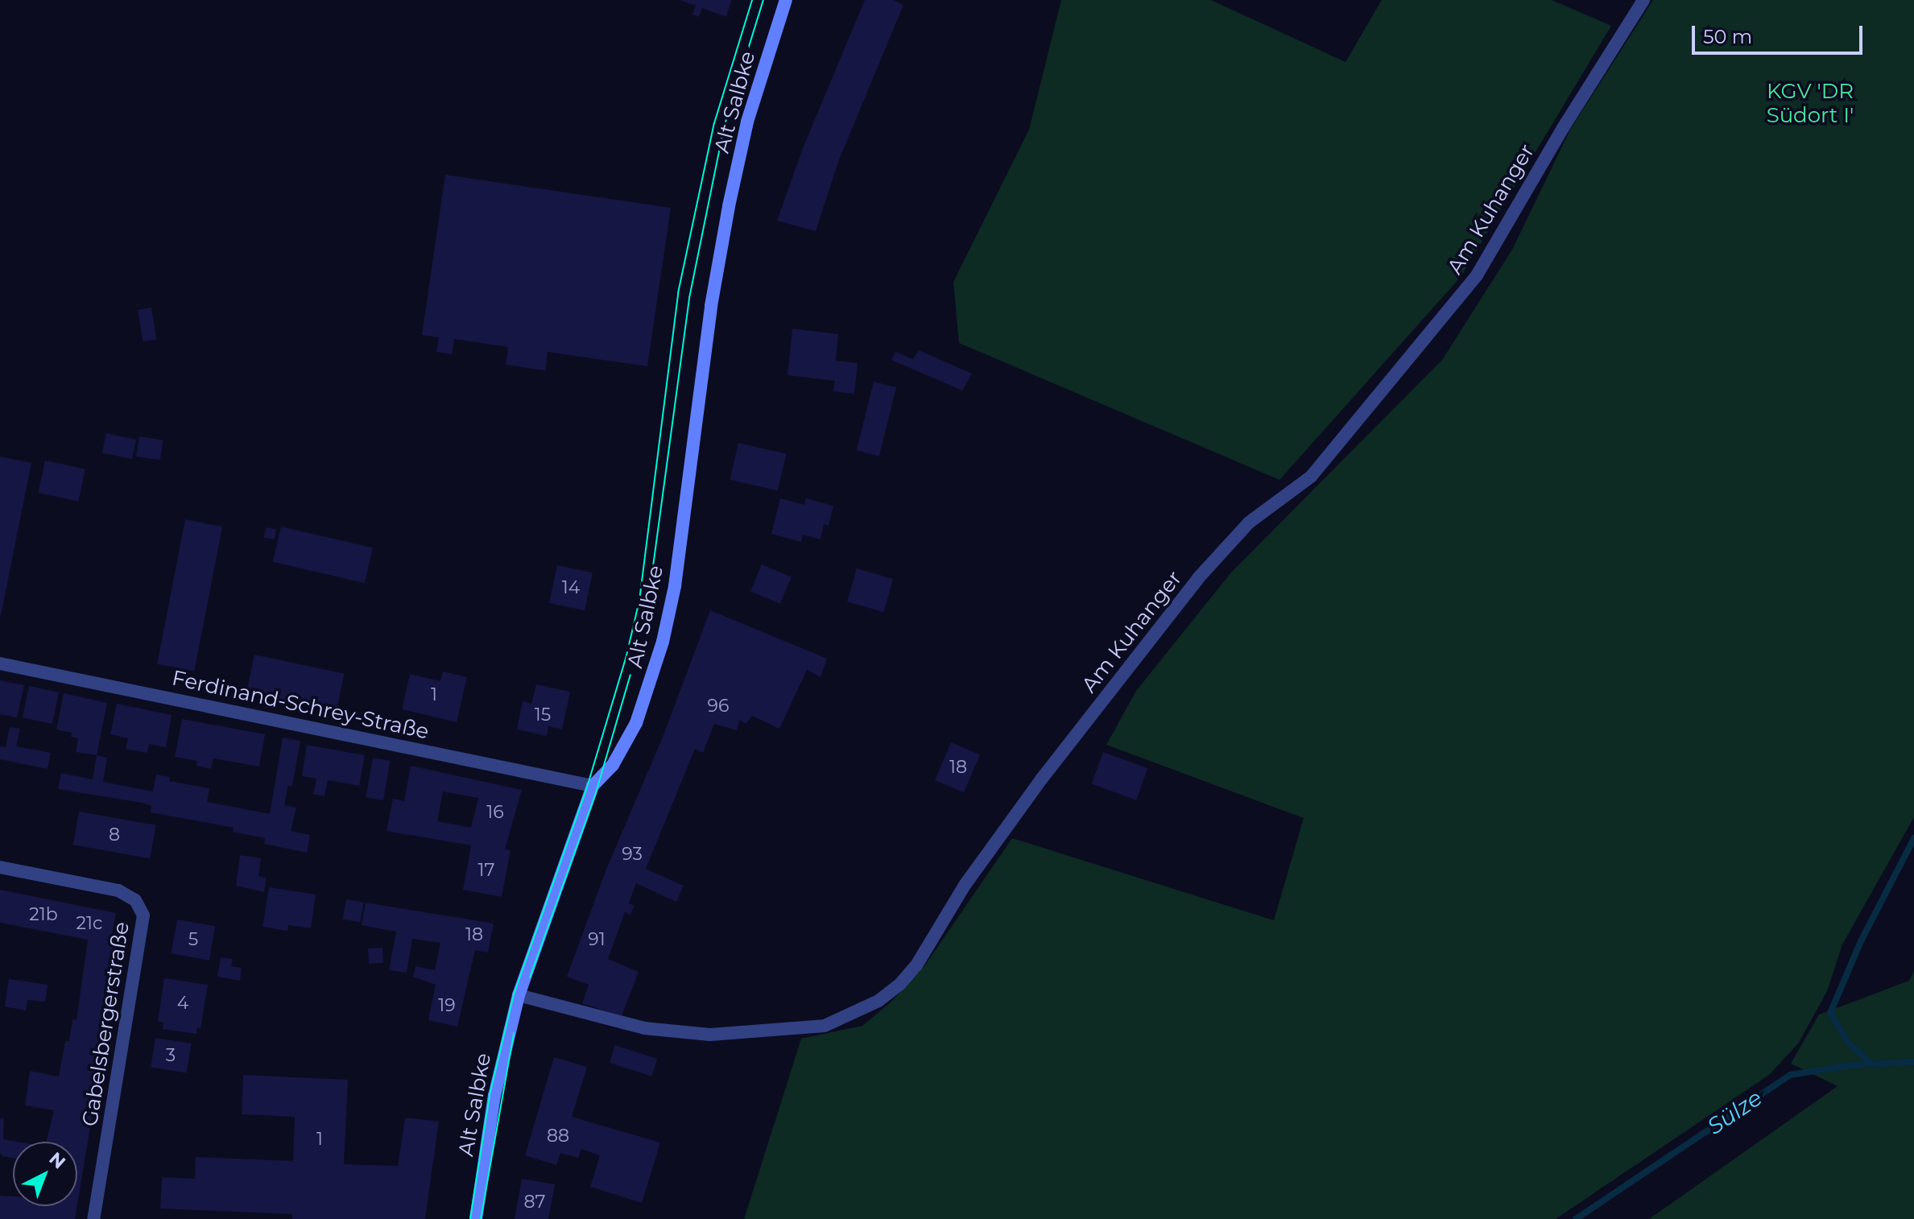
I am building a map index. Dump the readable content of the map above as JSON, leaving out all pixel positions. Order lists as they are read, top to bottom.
{
  "streets": {
    "main road": ["Alt Salbke"],
    "street": ["Am Kuhanger", "Ferdinand-Schrey-Straße", "Gabelsbergerstraße"]
  },
  "crossings": [
    ["Alt Salbke", "Am Kuhanger"],
    ["Alt Salbke", "Ferdinand-Schrey-Straße"]
  ],
  "water": ["Sülze"],
  "parks": ["KGV 'DR Südort I'"],
  "house_numbers": [
    "14",
    "1",
    "96",
    "15",
    "18",
    "16",
    "8",
    "93",
    "17",
    "21b",
    "21c",
    "18",
    "5",
    "91",
    "4",
    "19",
    "3",
    "88",
    "1",
    "87"
  ],
  "scale_bar": "50 m",
  "north": "top right"
}
